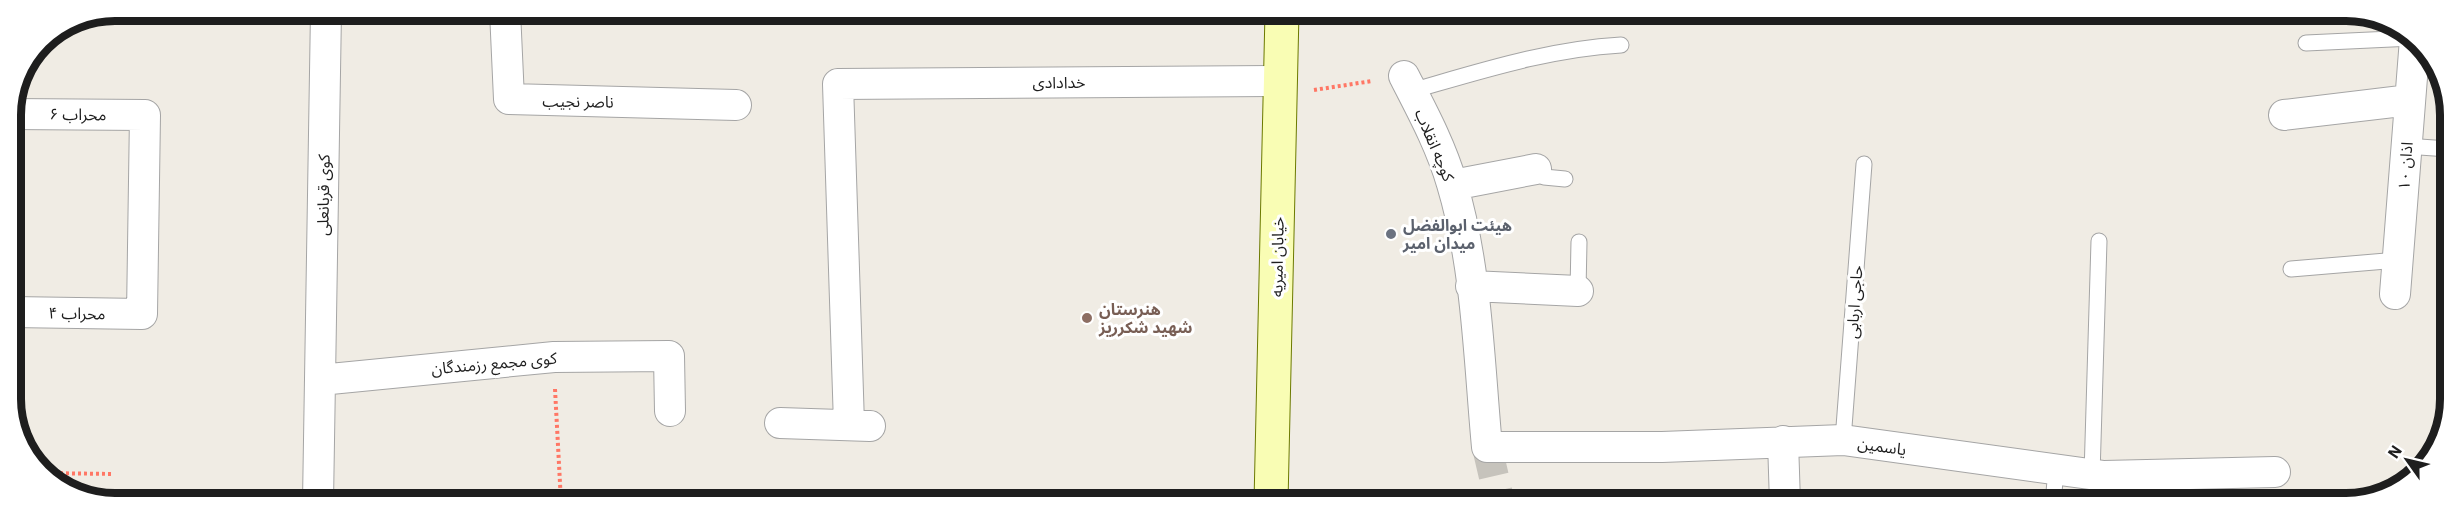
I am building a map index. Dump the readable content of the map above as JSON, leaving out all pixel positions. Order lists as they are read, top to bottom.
{
  "streets": {
    "main road": ["خیابان امیریه"],
    "street": [
      "خدادادی",
      "ناصر نجیب",
      "محراب ۶",
      "کوچه انقلاب",
      "اذان ۱۰",
      "کوی قربانعلی",
      "محراب ۴",
      "کوی مجمع رزمندگان",
      "یاسمین"
    ],
    "lane": ["حاجی اربابی"]
  },
  "crossings": [
    ["خدادادی", "خیابان امیریه"],
    ["محراب ۶", "محراب ۴"],
    ["کوچه انقلاب", "یاسمین"],
    ["کوی قربانعلی", "کوی مجمع رزمندگان"],
    ["حاجی اربابی", "یاسمین"]
  ],
  "places": ["هیئت ابوالفضل میدان امیر", "هنرستان شهید شکرریز"],
  "north": "top left"
}
